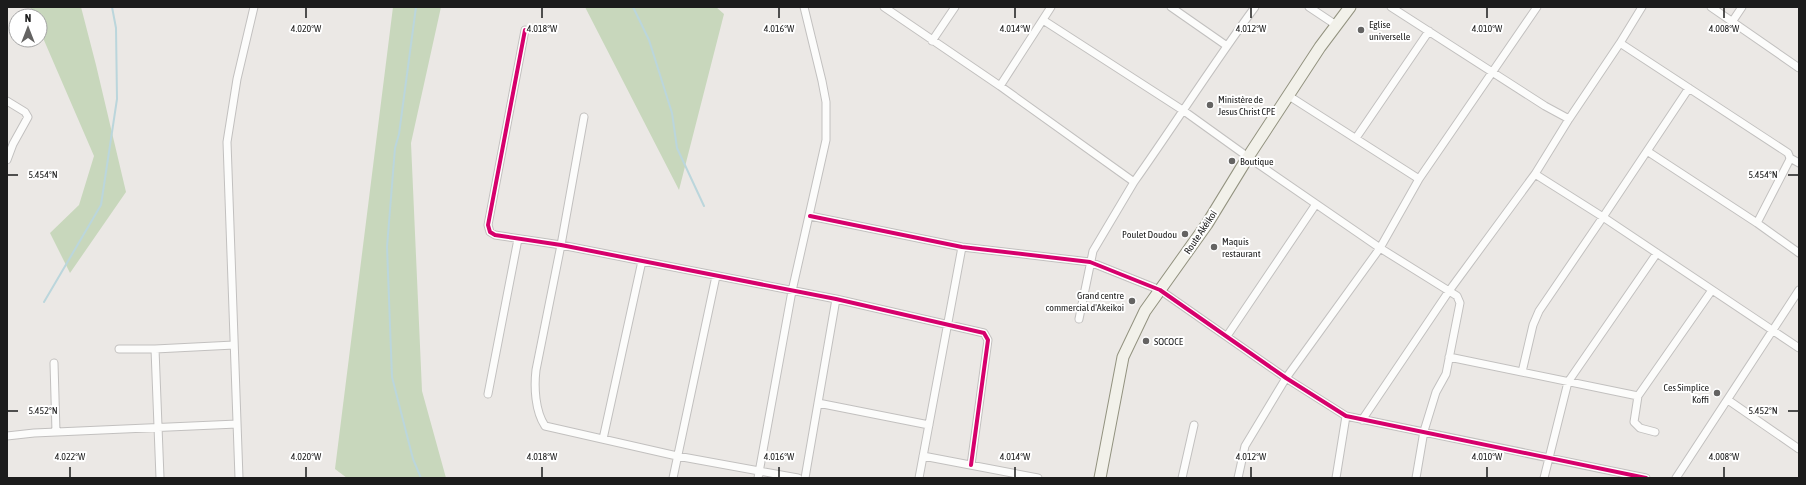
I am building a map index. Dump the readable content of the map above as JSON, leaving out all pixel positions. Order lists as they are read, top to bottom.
{
  "streets": {
    "street": ["Route Akéikoi"]
  },
  "places": [
    "Eglise universelle",
    "Ministère de Jesus Christ CPE",
    "Boutique",
    "Poulet Doudou",
    "Maquis restaurant",
    "Grand centre commercial d'Akeikoi",
    "SOCOCE",
    "Ces Simplice Koffi"
  ],
  "north": "top",
  "coordinates": [
    "4.020°W",
    "4.018°W",
    "4.016°W",
    "4.014°W",
    "4.012°W",
    "4.010°W",
    "4.008°W",
    "5.454°N",
    "5.452°N",
    "4.022°W"
  ]
}
